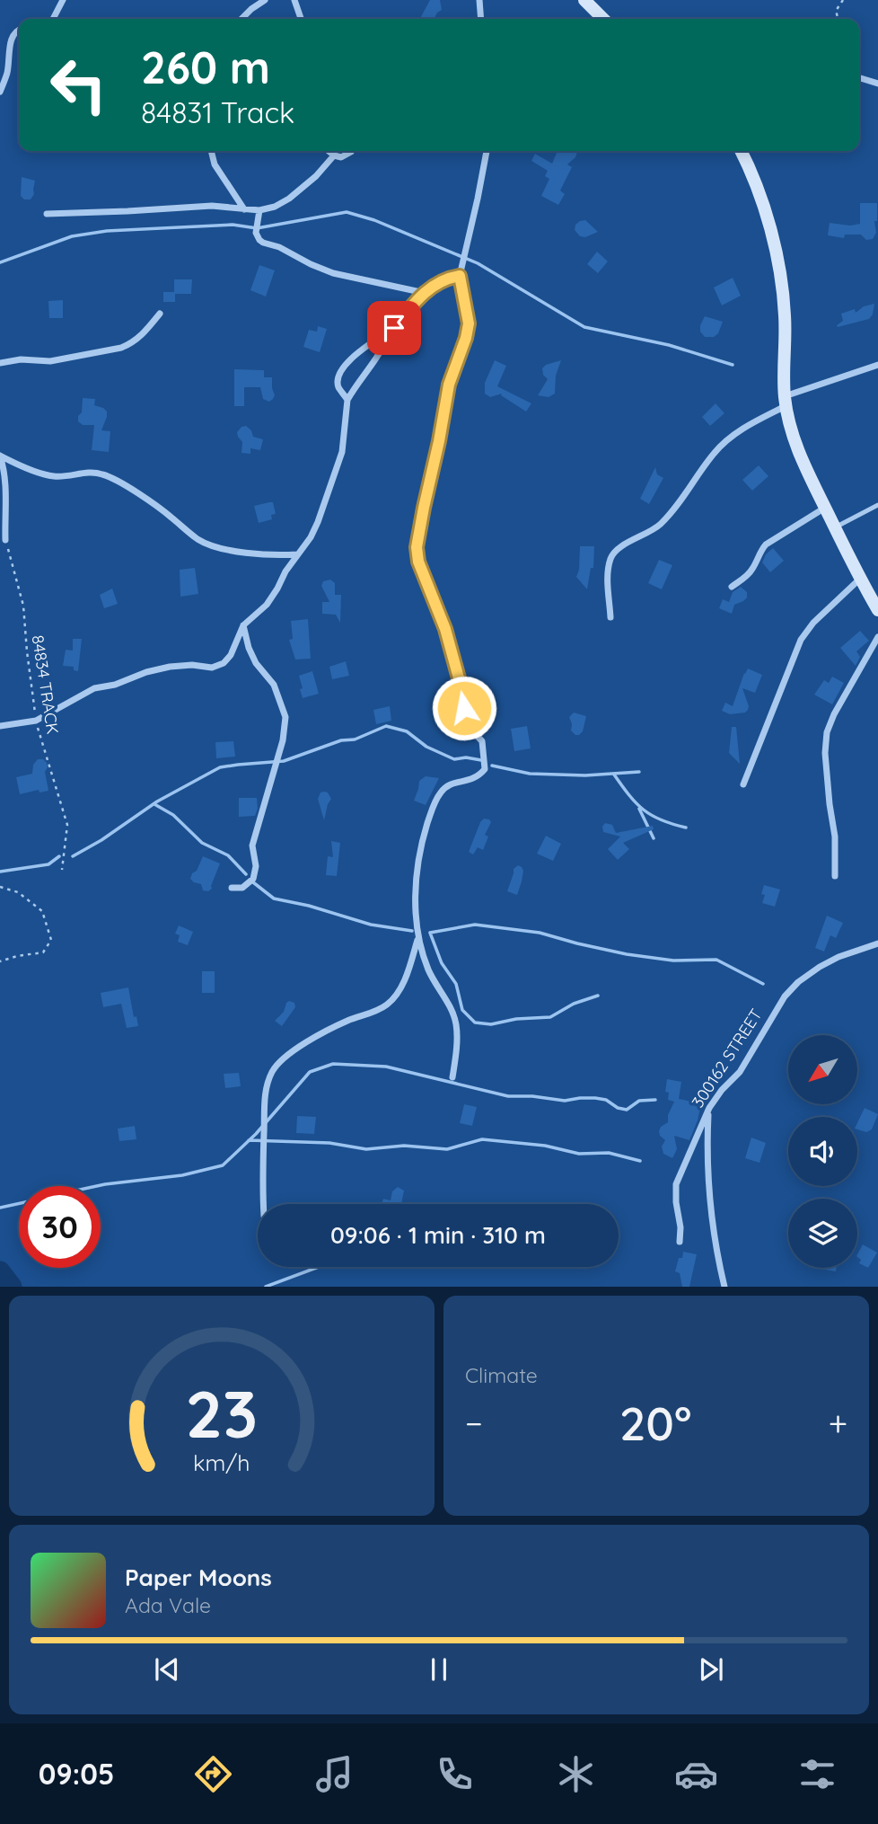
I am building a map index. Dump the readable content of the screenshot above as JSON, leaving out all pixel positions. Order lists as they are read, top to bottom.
{
  "streets": {
    "street": ["300162 STREET"],
    "path": ["84834 TRACK"]
  },
  "north": "bottom left",
  "page": {
    "turn": ["260 m", "84831 Track"],
    "limit": "30",
    "trip": "09:06 · 1 min · 310 m",
    "tile": "Climate",
    "heat": ["−", "20°", "+"],
    "song": ["Paper Moons", "Ada Vale"],
    "tabs": "09:05",
    "gauge": ["23", "km/h"]
  }
}
